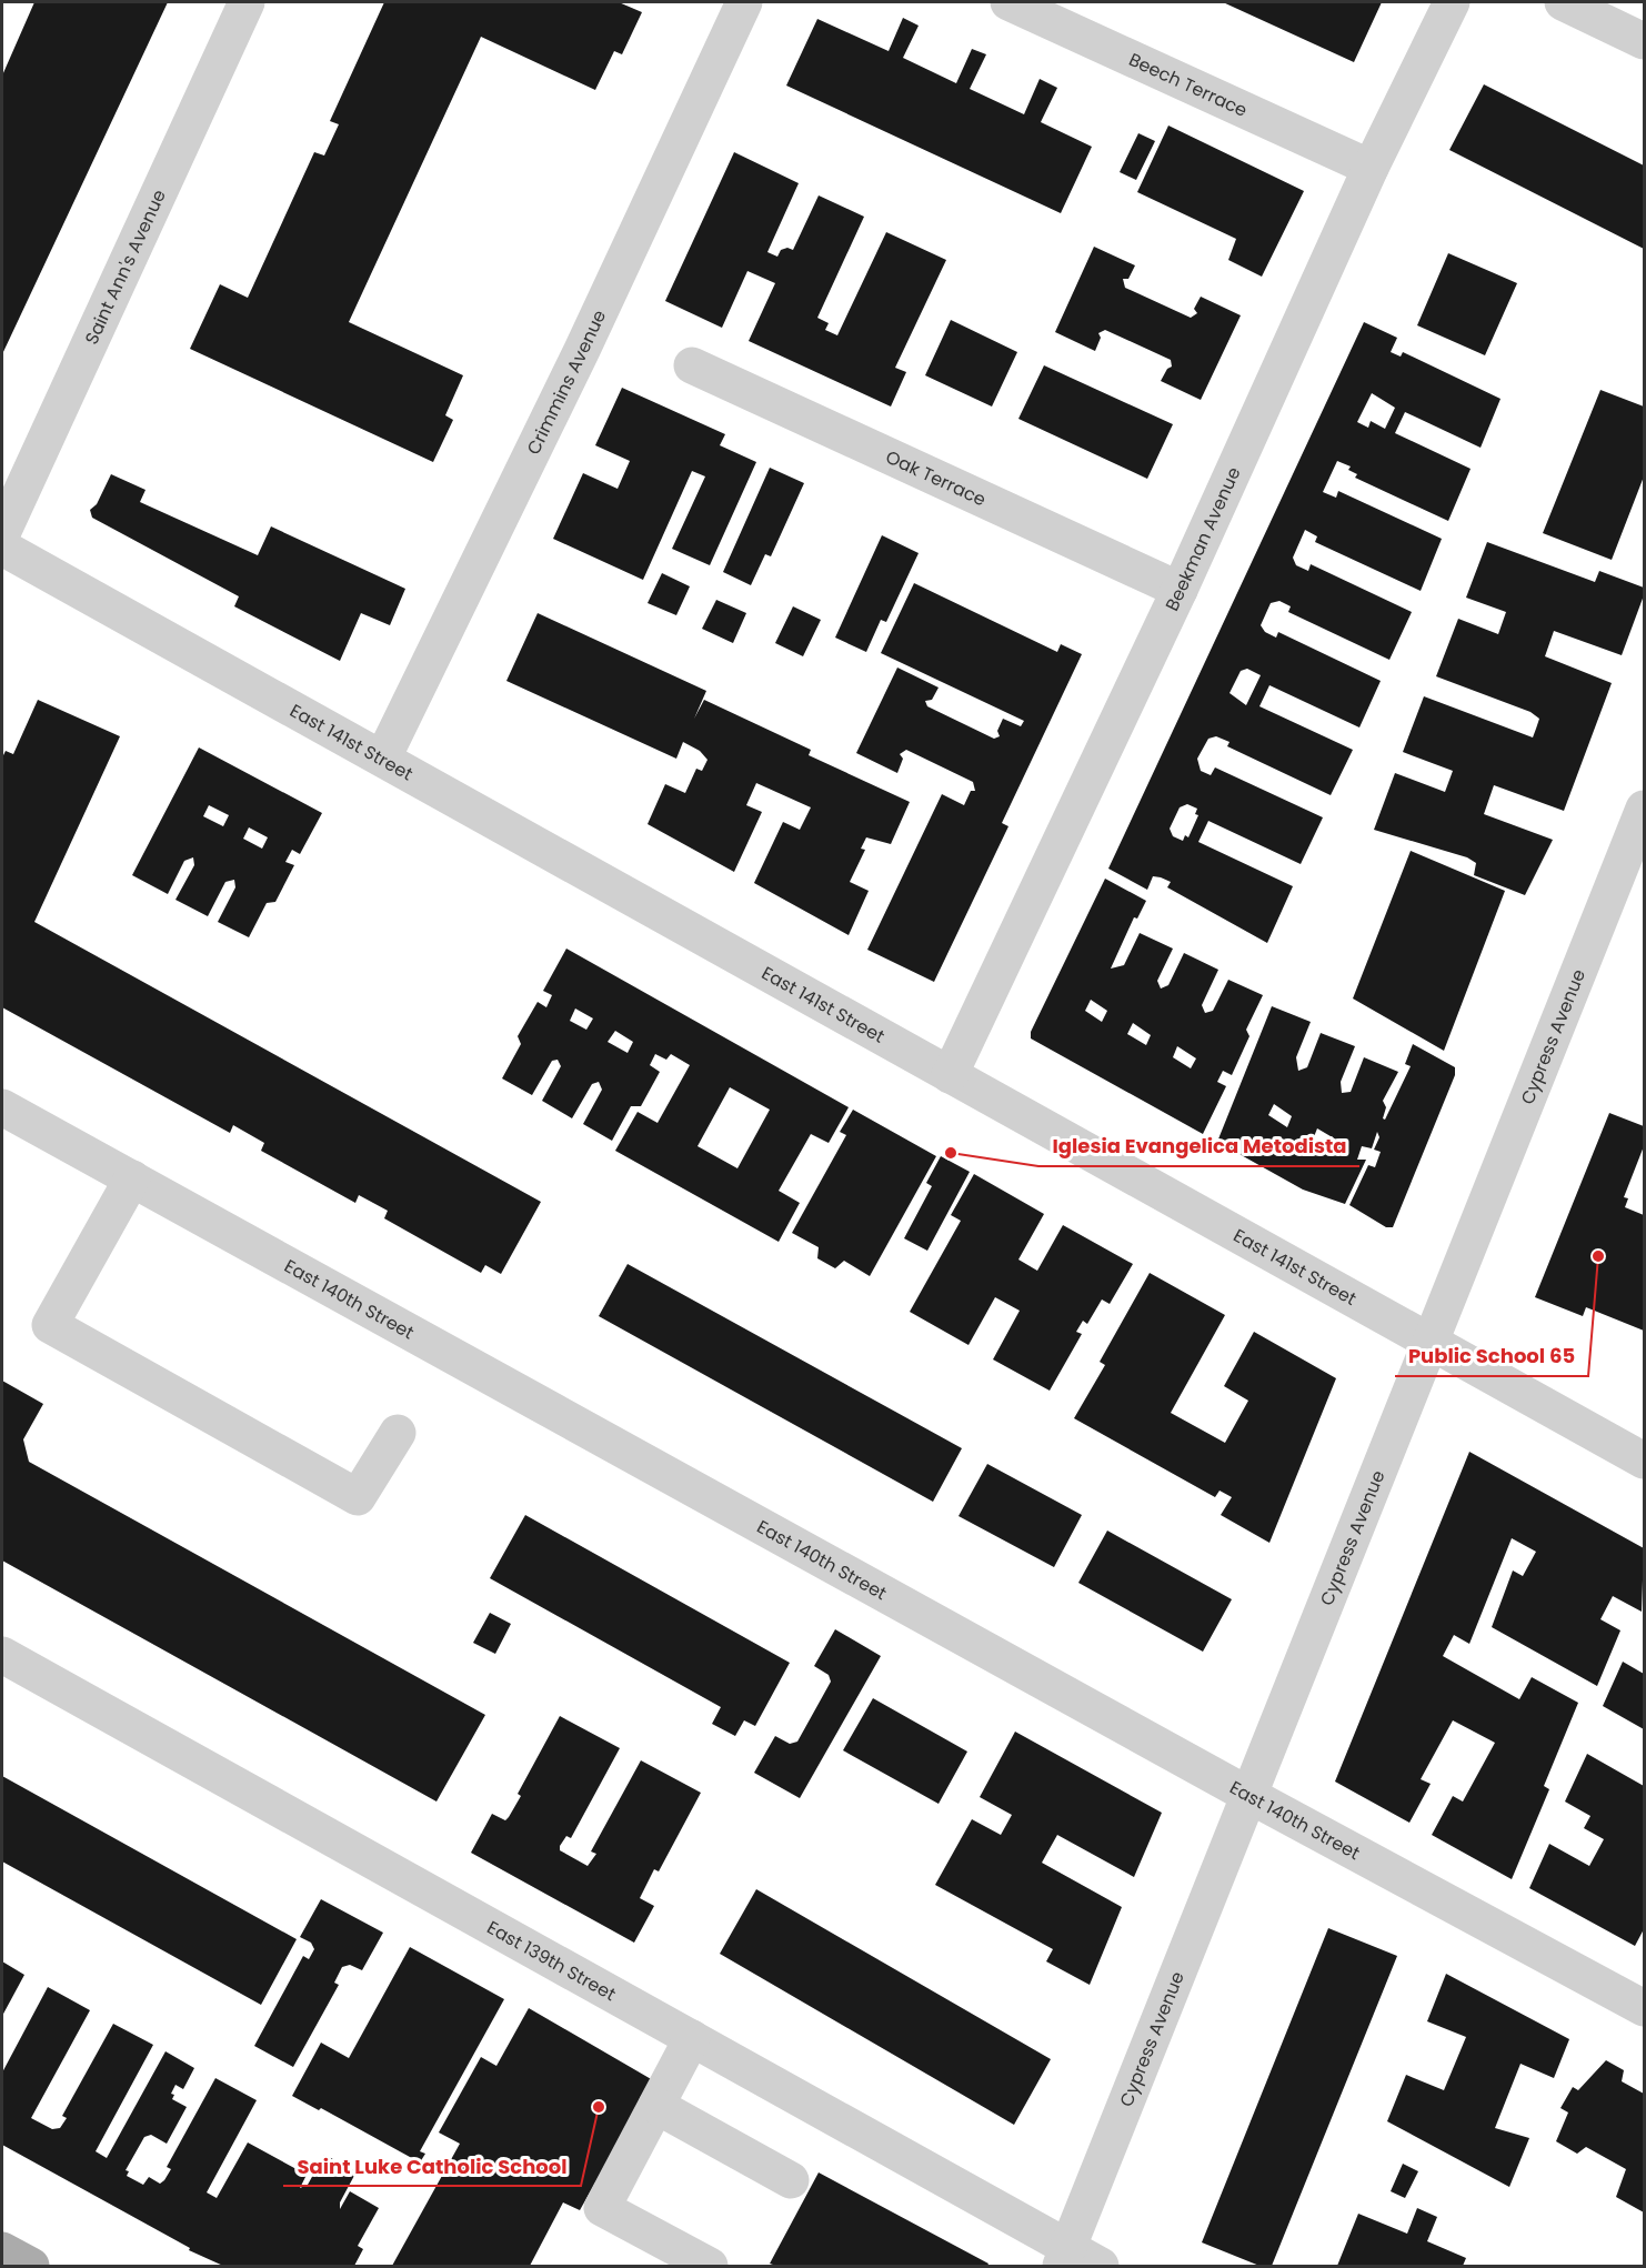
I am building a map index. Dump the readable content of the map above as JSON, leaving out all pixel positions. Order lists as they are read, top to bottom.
{
  "streets": {
    "street": [
      "Beech Terrace",
      "Saint Ann's Avenue",
      "Crimmins Avenue",
      "Oak Terrace",
      "Beekman Avenue",
      "East 141st Street",
      "Cypress Avenue",
      "East 140th Street",
      "East 139th Street"
    ]
  },
  "crossings": [
    ["Beech Terrace", "Beekman Avenue"],
    ["Crimmins Avenue", "East 141st Street"],
    ["Oak Terrace", "Beekman Avenue"],
    ["Beekman Avenue", "East 141st Street"],
    ["East 141st Street", "Cypress Avenue"],
    ["Cypress Avenue", "East 140th Street"],
    ["Cypress Avenue", "East 139th Street"]
  ],
  "places": ["Iglesia Evangelica Metodista", "Public School 65", "Saint Luke Catholic School"]
}
